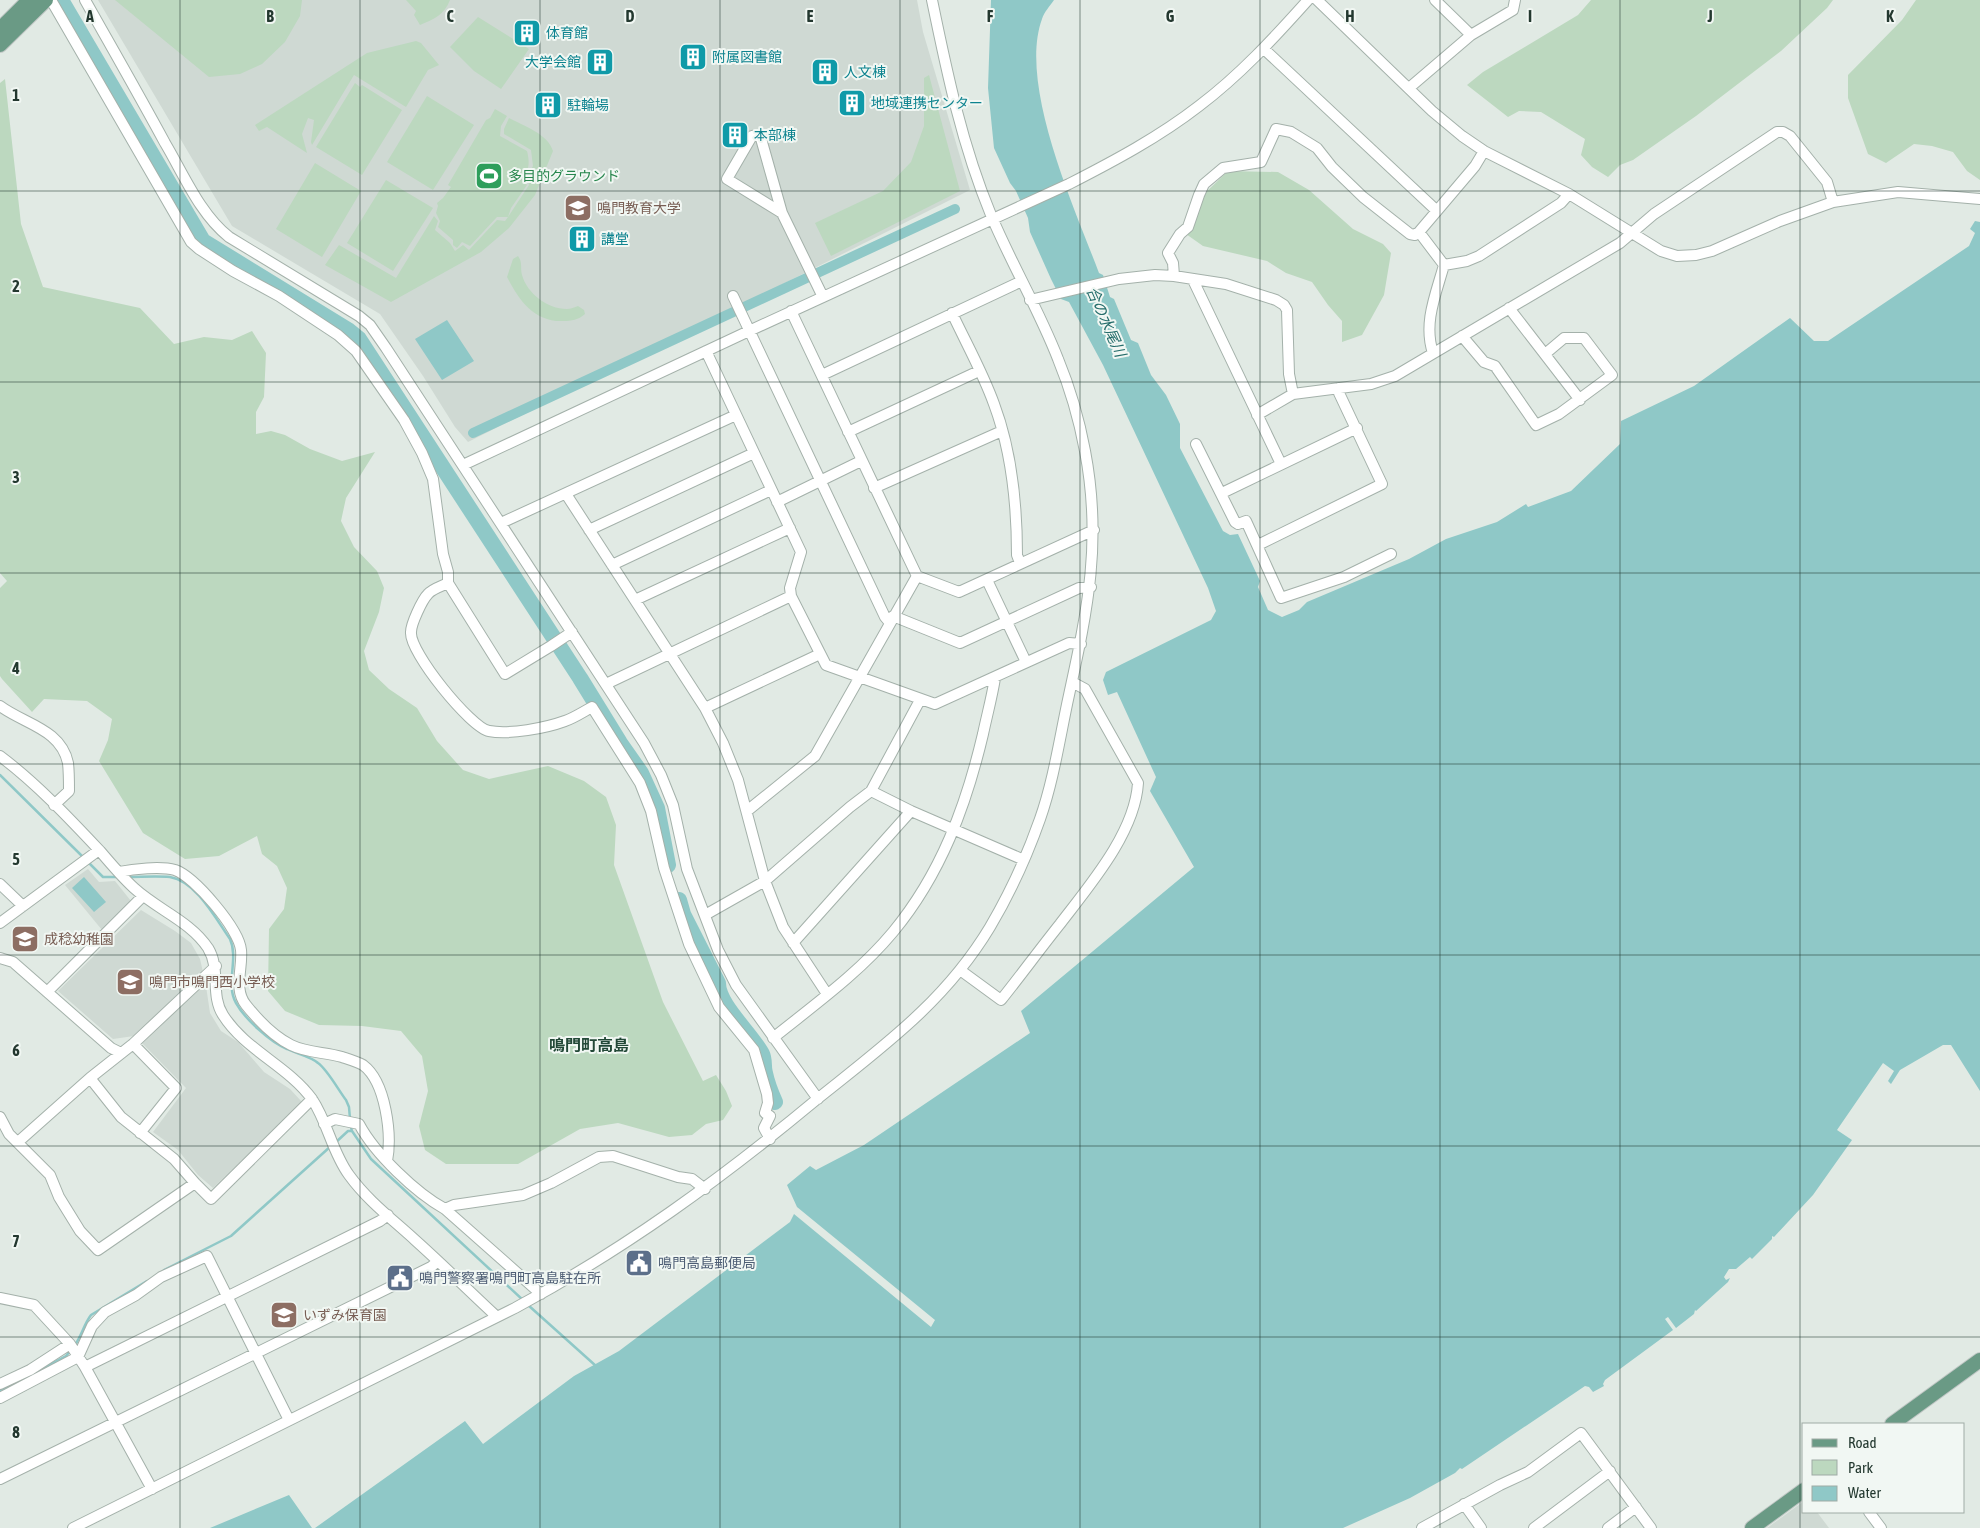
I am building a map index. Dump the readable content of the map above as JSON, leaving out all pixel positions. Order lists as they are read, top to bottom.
{
  "districts": ["鳴門町高島"],
  "water": ["合の水尾川"],
  "places": {
    "building": [
      "体育館",
      "附属図書館",
      "大学会館",
      "人文棟",
      "地域連携センター",
      "駐輪場",
      "本部棟",
      "講堂"
    ],
    "sports": ["多目的グラウンド"],
    "school or university": [
      "鳴門教育大学",
      "成稔幼稚園",
      "鳴門市鳴門西小学校",
      "いずみ保育園"
    ],
    "public building": ["鳴門高島郵便局", "鳴門警察署鳴門町高島駐在所"]
  },
  "legend": ["Road", "Park", "Water"],
  "grid": {
    "columns": [
      "A",
      "B",
      "C",
      "D",
      "E",
      "F",
      "G",
      "H",
      "I",
      "J",
      "K"
    ],
    "rows": [
      "1",
      "2",
      "3",
      "4",
      "5",
      "6",
      "7",
      "8"
    ]
  }
}
